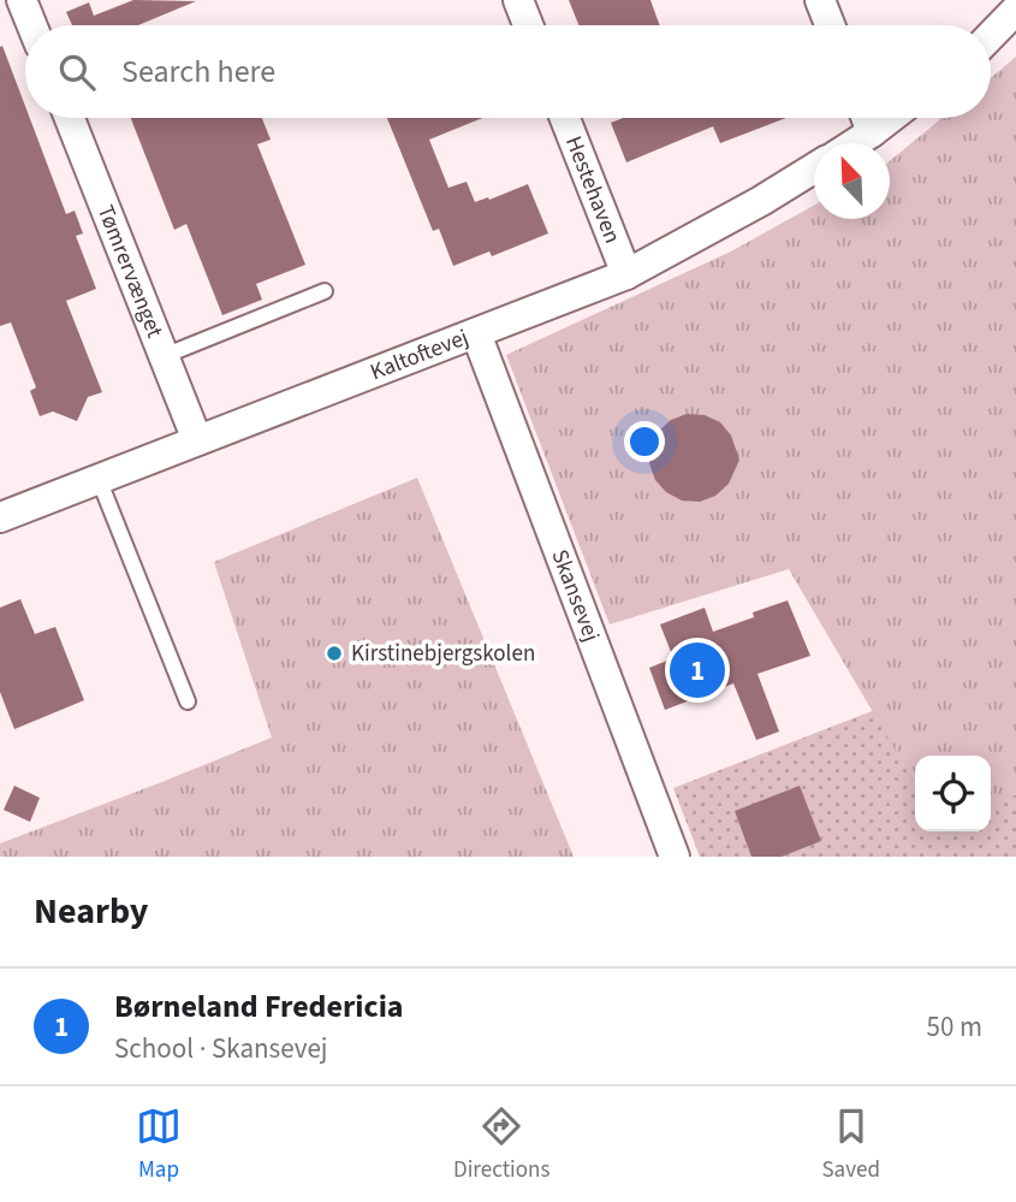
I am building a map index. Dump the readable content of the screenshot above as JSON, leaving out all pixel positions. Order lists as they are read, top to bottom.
{
  "streets": {
    "street": [
      "Hestehaven",
      "Tømrervænget",
      "Kaltoftevej",
      "Skansevej"
    ]
  },
  "crossings": [
    ["Hestehaven", "Kaltoftevej"],
    ["Tømrervænget", "Kaltoftevej"],
    ["Kaltoftevej", "Skansevej"]
  ],
  "places": ["Kirstinebjergskolen"],
  "north": "top left",
  "page": {
    "search": "Search here",
    "pins": "1",
    "heading": "Nearby",
    "list": [
      {
        "mark": "1",
        "name": "Børneland Fredericia",
        "note": "School · Skansevej",
        "value": "50 m"
      }
    ],
    "nav": ["Map", "Directions", "Saved"]
  }
}
